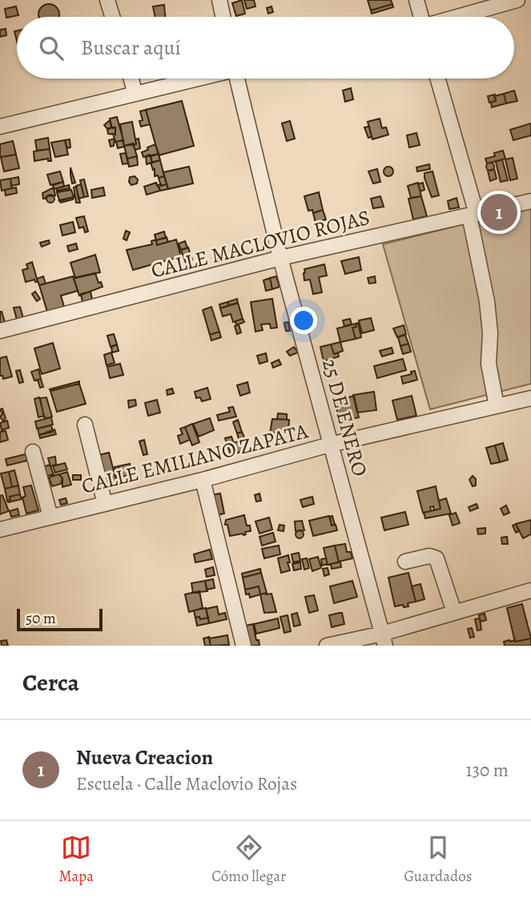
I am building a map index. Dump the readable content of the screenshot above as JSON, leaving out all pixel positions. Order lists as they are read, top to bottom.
{
  "streets": {
    "street": ["CALLE MACLOVIO ROJAS", "25 DE ENERO", "CALLE EMILIANO ZAPATA"]
  },
  "crossings": [
    ["CALLE MACLOVIO ROJAS", "25 DE ENERO"],
    ["25 DE ENERO", "CALLE EMILIANO ZAPATA"]
  ],
  "scale_bar": "50 m",
  "page": {
    "search": "Buscar aquí",
    "pins": "1",
    "scale": "50 m",
    "heading": "Cerca",
    "list": [
      {
        "mark": "1",
        "name": "Nueva Creacion",
        "note": "Escuela · Calle Maclovio Rojas",
        "value": "130 m"
      }
    ],
    "nav": ["Mapa", "Cómo llegar", "Guardados"]
  }
}
